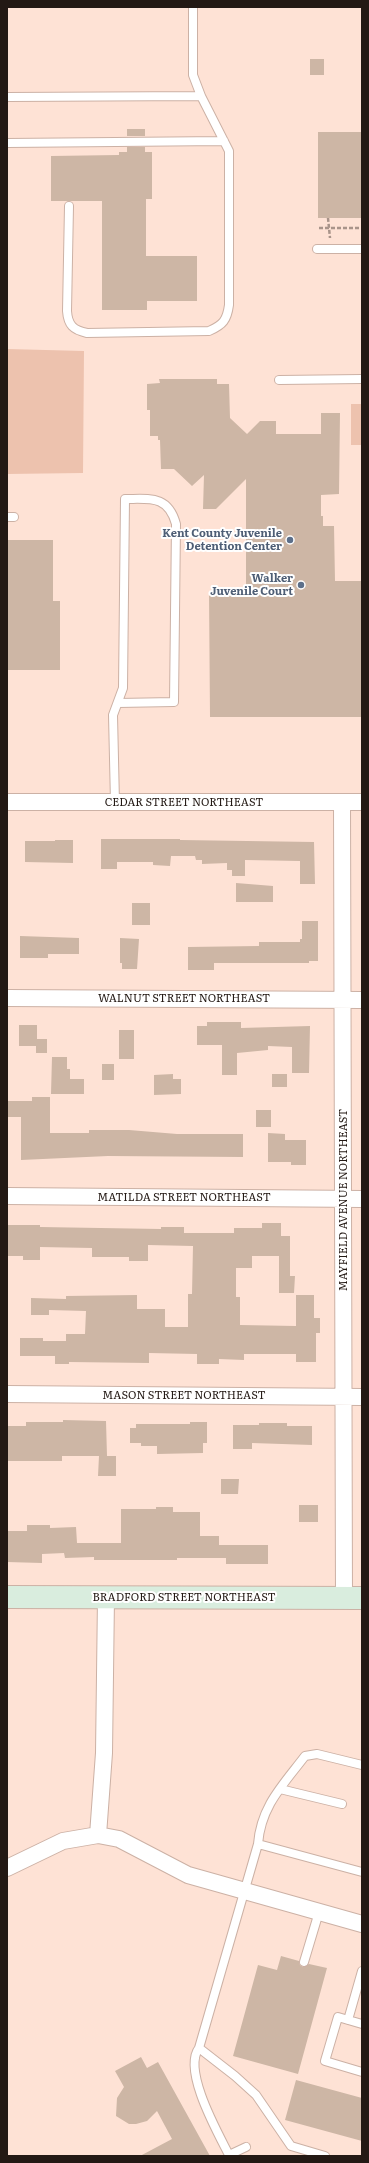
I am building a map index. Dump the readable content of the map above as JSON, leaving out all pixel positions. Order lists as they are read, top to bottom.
{
  "streets": {
    "street": [
      "CEDAR STREET NORTHEAST",
      "WALNUT STREET NORTHEAST",
      "MATILDA STREET NORTHEAST",
      "MAYFIELD AVENUE NORTHEAST",
      "MASON STREET NORTHEAST",
      "BRADFORD STREET NORTHEAST"
    ]
  },
  "crossings": [
    ["CEDAR STREET NORTHEAST", "MAYFIELD AVENUE NORTHEAST"],
    ["WALNUT STREET NORTHEAST", "MAYFIELD AVENUE NORTHEAST"],
    ["MATILDA STREET NORTHEAST", "MAYFIELD AVENUE NORTHEAST"],
    ["MAYFIELD AVENUE NORTHEAST", "MASON STREET NORTHEAST"],
    ["MAYFIELD AVENUE NORTHEAST", "BRADFORD STREET NORTHEAST"]
  ],
  "places": ["Kent County Juvenile Detention Center", "Walker Juvenile Court"]
}
